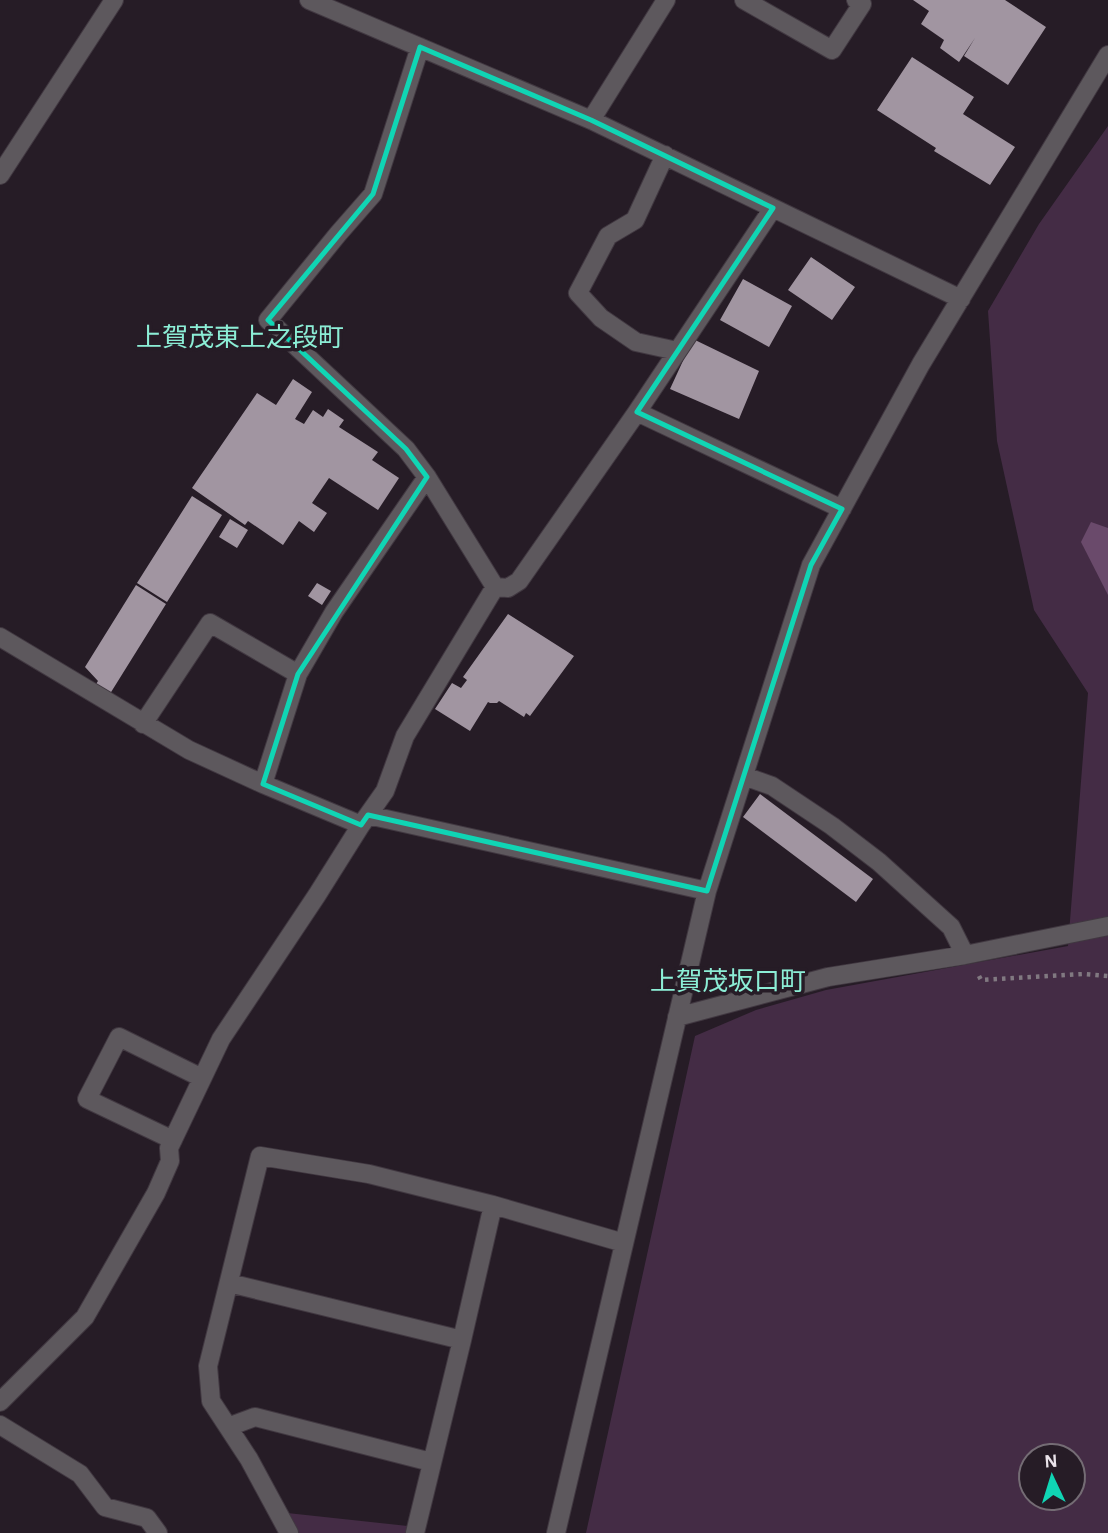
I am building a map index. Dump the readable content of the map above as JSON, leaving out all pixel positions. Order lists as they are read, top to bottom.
{
  "districts": ["上賀茂東上之段町", "上賀茂坂口町"],
  "north": "top"
}
